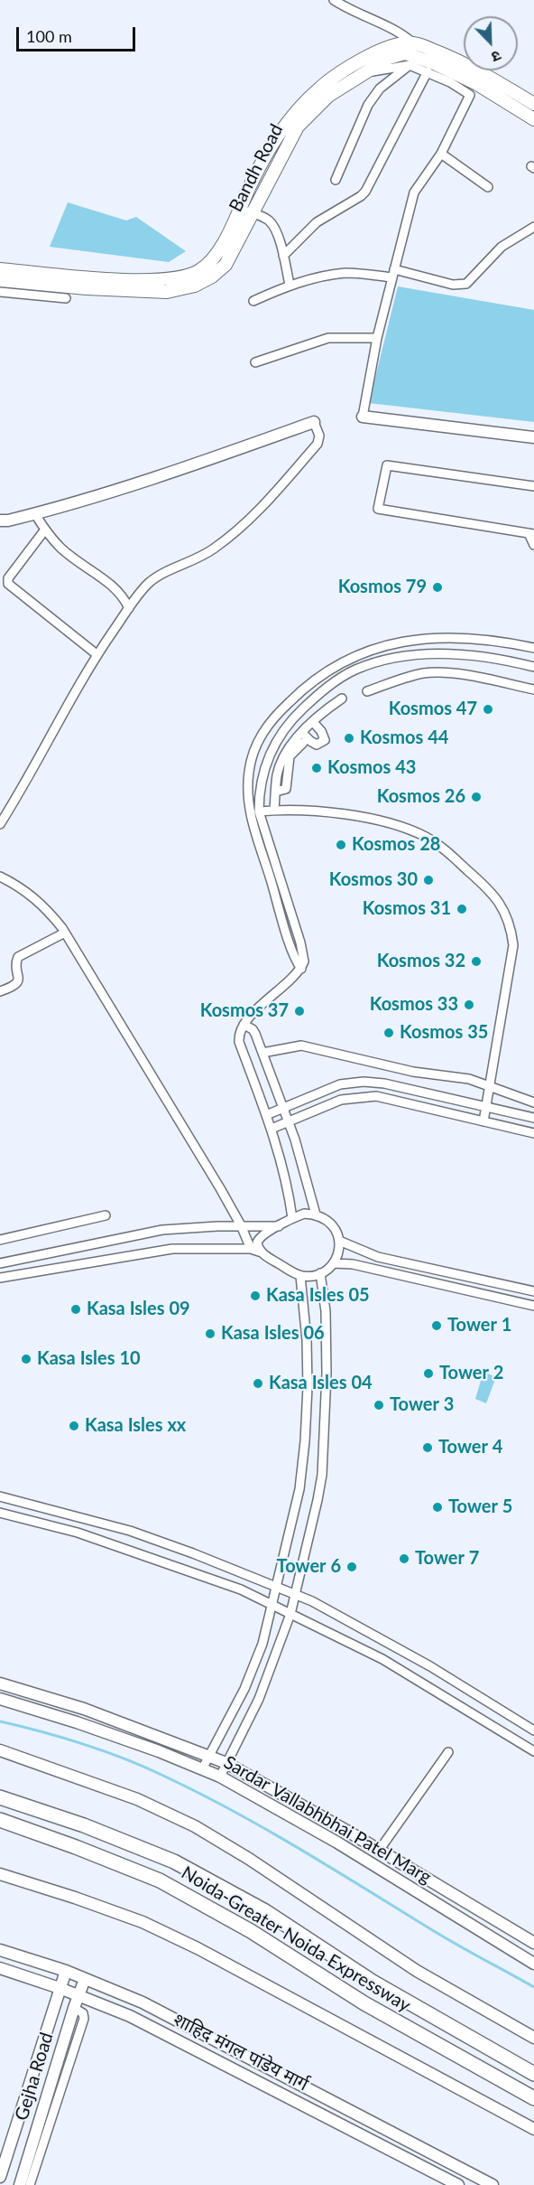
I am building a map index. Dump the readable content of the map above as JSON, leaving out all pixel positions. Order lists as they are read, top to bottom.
{
  "streets": {
    "highway": ["Noida-Greater Noida Expressway"],
    "main road": ["Bandh Road"],
    "street": ["Sardar Vallabhbhai Patel Marg", "शाहिद मंगल पांडेय मार्ग", "Gejha Road"]
  },
  "crossings": [
    ["शाहिद मंगल पांडेय मार्ग", "Gejha Road"]
  ],
  "places": [
    "Kosmos 79",
    "Kosmos 47",
    "Kosmos 44",
    "Kosmos 43",
    "Kosmos 26",
    "Kosmos 28",
    "Kosmos 30",
    "Kosmos 31",
    "Kosmos 32",
    "Kosmos 33",
    "Kosmos 37",
    "Kosmos 35",
    "Kasa Isles 05",
    "Kasa Isles 09",
    "Tower 1",
    "Kasa Isles 06",
    "Kasa Isles 10",
    "Tower 2",
    "Kasa Isles 04",
    "Tower 3",
    "Kasa Isles xx",
    "Tower 4",
    "Tower 5",
    "Tower 7",
    "Tower 6"
  ],
  "scale_bar": "100 m",
  "north": "bottom right"
}
